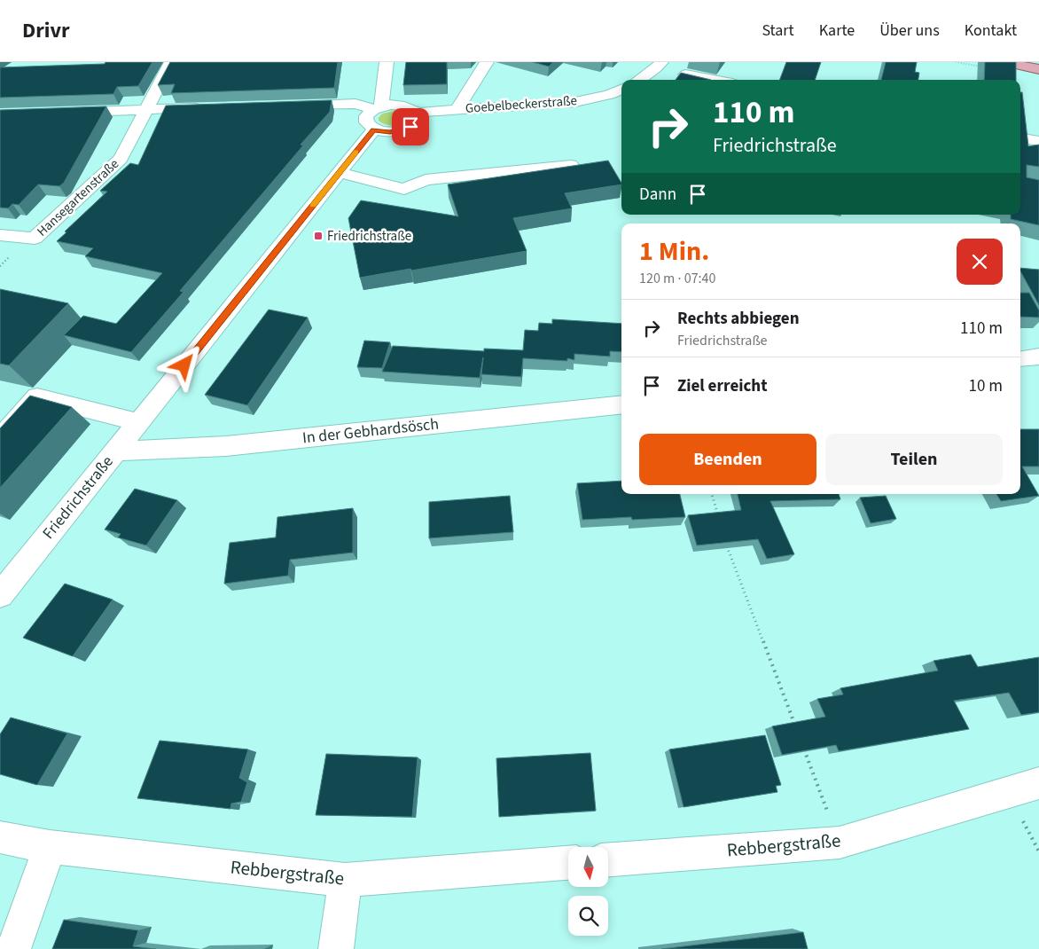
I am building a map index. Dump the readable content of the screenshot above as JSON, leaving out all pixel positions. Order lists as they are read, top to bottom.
{
  "streets": {
    "street": [
      "Goebelbeckerstraße",
      "Hansegartenstraße",
      "In der Gebhardsösch",
      "Friedrichstraße",
      "Rebbergstraße"
    ]
  },
  "crossings": [
    ["In der Gebhardsösch", "Friedrichstraße"]
  ],
  "places": {
    "transit": ["Friedrichstraße"]
  },
  "north": "bottom",
  "page": {
    "header": "Drivr",
    "nav": [
      "Start",
      "Karte",
      "Über uns",
      "Kontakt"
    ],
    "turn": ["110 m", "Friedrichstraße"],
    "then": "Dann",
    "heading": ["1 Min.", "120 m · 07:40"],
    "list": [
      {
        "name": "Rechts abbiegen",
        "note": "Friedrichstraße",
        "value": "110 m"
      },
      {
        "name": "Ziel erreicht",
        "value": "10 m"
      }
    ],
    "buttons": ["Beenden", "Teilen"]
  }
}
